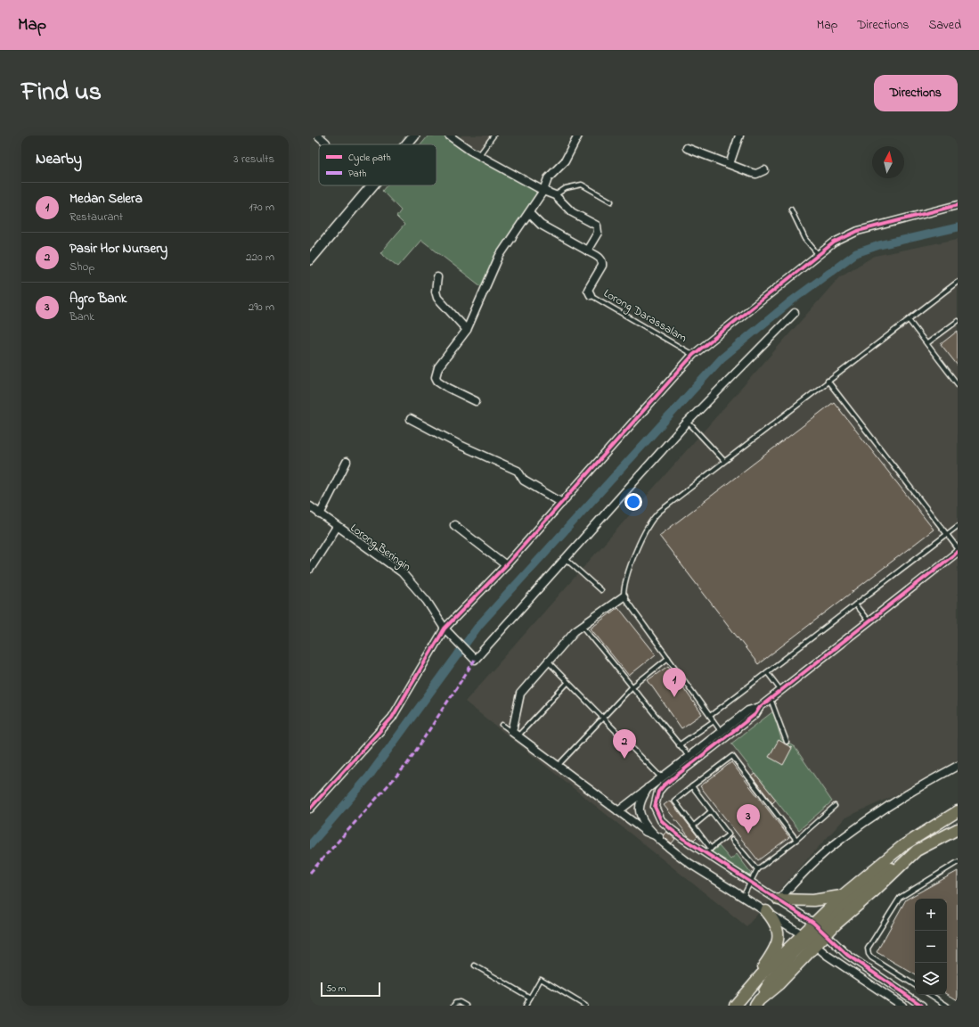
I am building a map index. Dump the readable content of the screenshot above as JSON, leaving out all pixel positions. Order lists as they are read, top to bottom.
{
  "streets": {
    "street": ["Lorong Darassalam", "Lorong Beringin"]
  },
  "legend": ["Cycle path", "Path"],
  "scale_bar": "50 m",
  "north": "top",
  "page": {
    "header": "Map",
    "nav": ["Map", "Directions", "Saved"],
    "title": "Find us",
    "buttons": "Directions",
    "heading": ["Nearby", "3 results"],
    "list": [
      {
        "mark": "1",
        "name": "Medan Selera",
        "note": "Restaurant",
        "value": "170 m"
      },
      {
        "mark": "2",
        "name": "Pasir Hor Nursery",
        "note": "Shop",
        "value": "220 m"
      },
      {
        "mark": "3",
        "name": "Agro Bank",
        "note": "Bank",
        "value": "290 m"
      }
    ],
    "pins": ["1", "2", "3"],
    "map_buttons": ["+", "−"],
    "scale": "50 m"
  }
}
